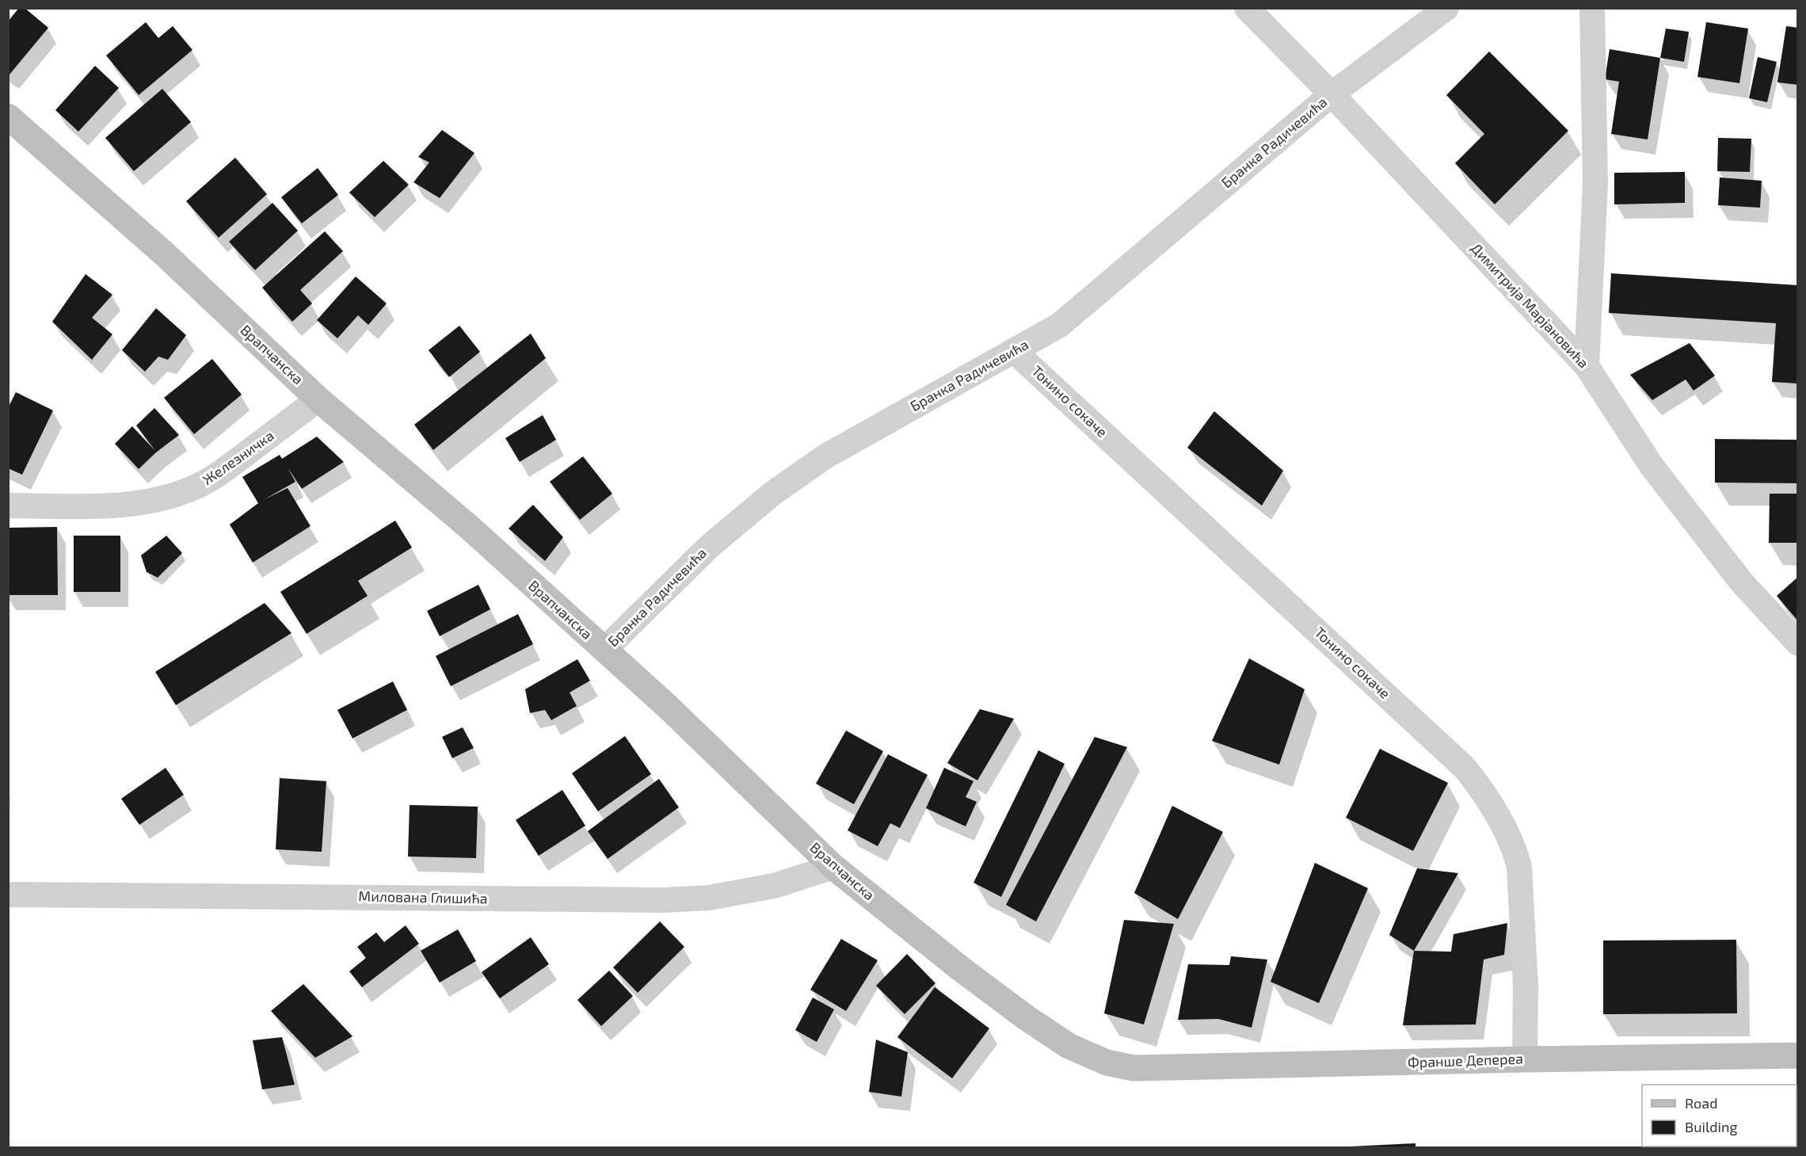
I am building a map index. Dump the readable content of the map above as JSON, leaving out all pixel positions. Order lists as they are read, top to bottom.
{
  "streets": {
    "main road": ["Врапчанска", "Франше Депереа"],
    "street": [
      "Бранка Радичевића",
      "Димитрија Марјановића",
      "Тонино сокаче",
      "Железничка",
      "Милована Глишића"
    ]
  },
  "crossings": [
    ["Бранка Радичевића", "Димитрија Марјановића"],
    ["Бранка Радичевића", "Врапчанска"],
    ["Бранка Радичевића", "Тонино сокаче"],
    ["Врапчанска", "Железничка"],
    ["Врапчанска", "Милована Глишића"],
    ["Врапчанска", "Франше Депереа"],
    ["Тонино сокаче", "Франше Депереа"]
  ],
  "legend": ["Road", "Building"]
}
